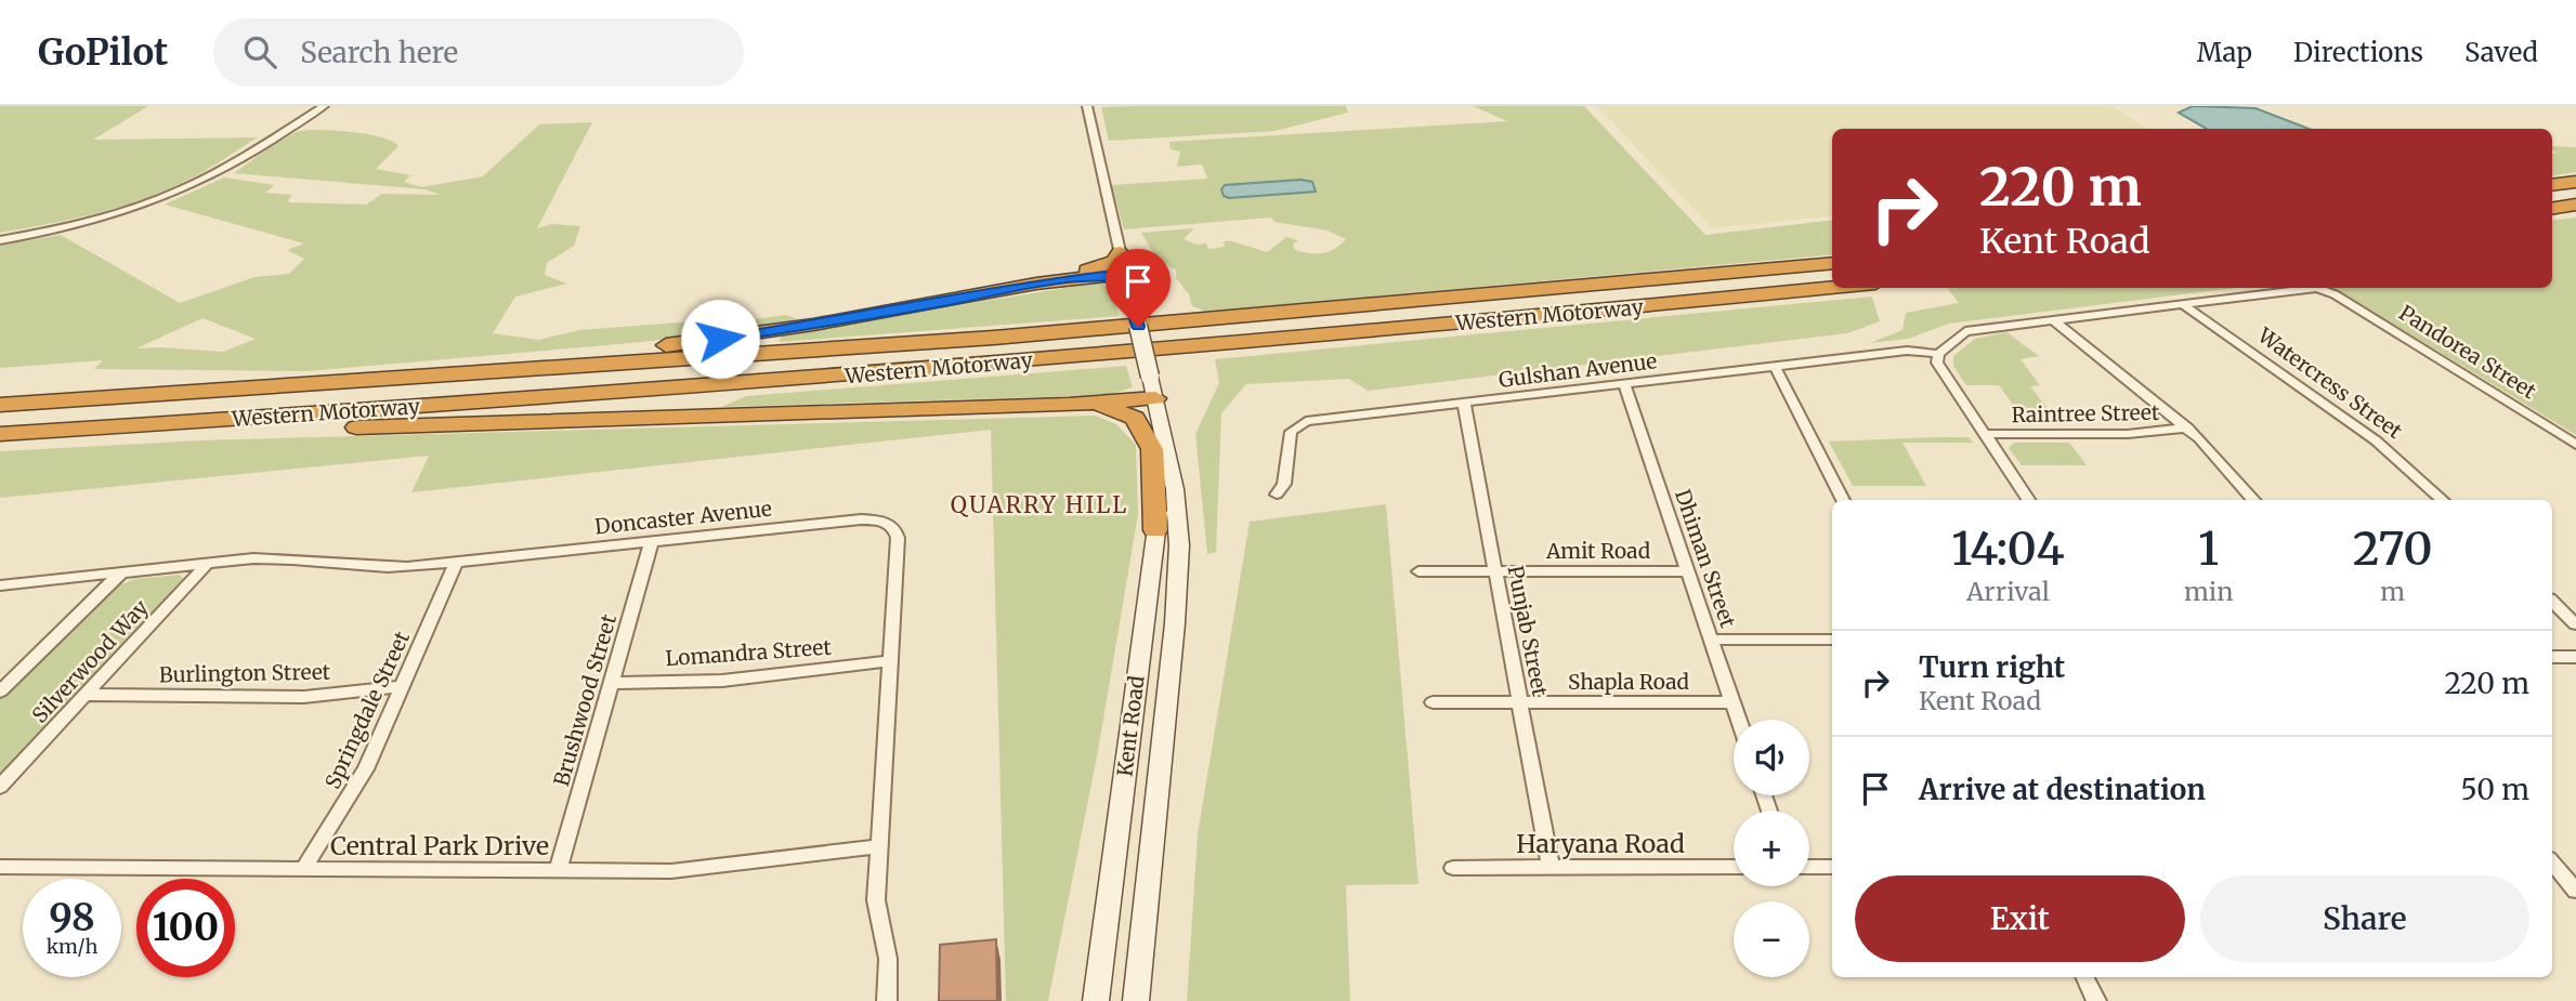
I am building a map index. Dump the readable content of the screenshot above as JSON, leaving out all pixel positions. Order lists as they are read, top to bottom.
{
  "streets": {
    "highway": ["Western Motorway"],
    "main road": ["Kent Road"],
    "street": [
      "Pandorea Street",
      "Gulshan Avenue",
      "Watercress Street",
      "Raintree Street",
      "Doncaster Avenue",
      "Amit Road",
      "Dhiman Street",
      "Punjab Street",
      "Lomandra Street",
      "Silverwood Way",
      "Burlington Street",
      "Shapla Road",
      "Brushwood Street",
      "Springdale Street",
      "Haryana Road",
      "Central Park Drive"
    ]
  },
  "crossings": [
    ["Pandorea Street", "Gulshan Avenue"],
    ["Pandorea Street", "Watercress Street"],
    ["Gulshan Avenue", "Dhiman Street"],
    ["Gulshan Avenue", "Punjab Street"],
    ["Doncaster Avenue", "Lomandra Street"],
    ["Doncaster Avenue", "Silverwood Way"],
    ["Doncaster Avenue", "Brushwood Street"],
    ["Doncaster Avenue", "Springdale Street"],
    ["Doncaster Avenue", "Central Park Drive"],
    ["Amit Road", "Dhiman Street"],
    ["Amit Road", "Punjab Street"],
    ["Dhiman Street", "Shapla Road"],
    ["Punjab Street", "Shapla Road"],
    ["Punjab Street", "Haryana Road"],
    ["Lomandra Street", "Brushwood Street"],
    ["Silverwood Way", "Burlington Street"],
    ["Burlington Street", "Springdale Street"],
    ["Brushwood Street", "Central Park Drive"],
    ["Springdale Street", "Central Park Drive"]
  ],
  "districts": ["QUARRY HILL"],
  "page": {
    "header": "GoPilot",
    "search": "Search here",
    "nav": ["Map", "Directions", "Saved"],
    "turn": ["220 m", "Kent Road"],
    "eta": [
      "14:04",
      "Arrival",
      "1",
      "min",
      "270",
      "m"
    ],
    "list": [
      {
        "name": "Turn right",
        "note": "Kent Road",
        "value": "220 m"
      },
      {
        "name": "Arrive at destination",
        "value": "50 m"
      }
    ],
    "map_buttons": ["+", "−"],
    "buttons": ["Exit", "Share"],
    "speed": "98 km/h",
    "limit": "100"
  }
}
